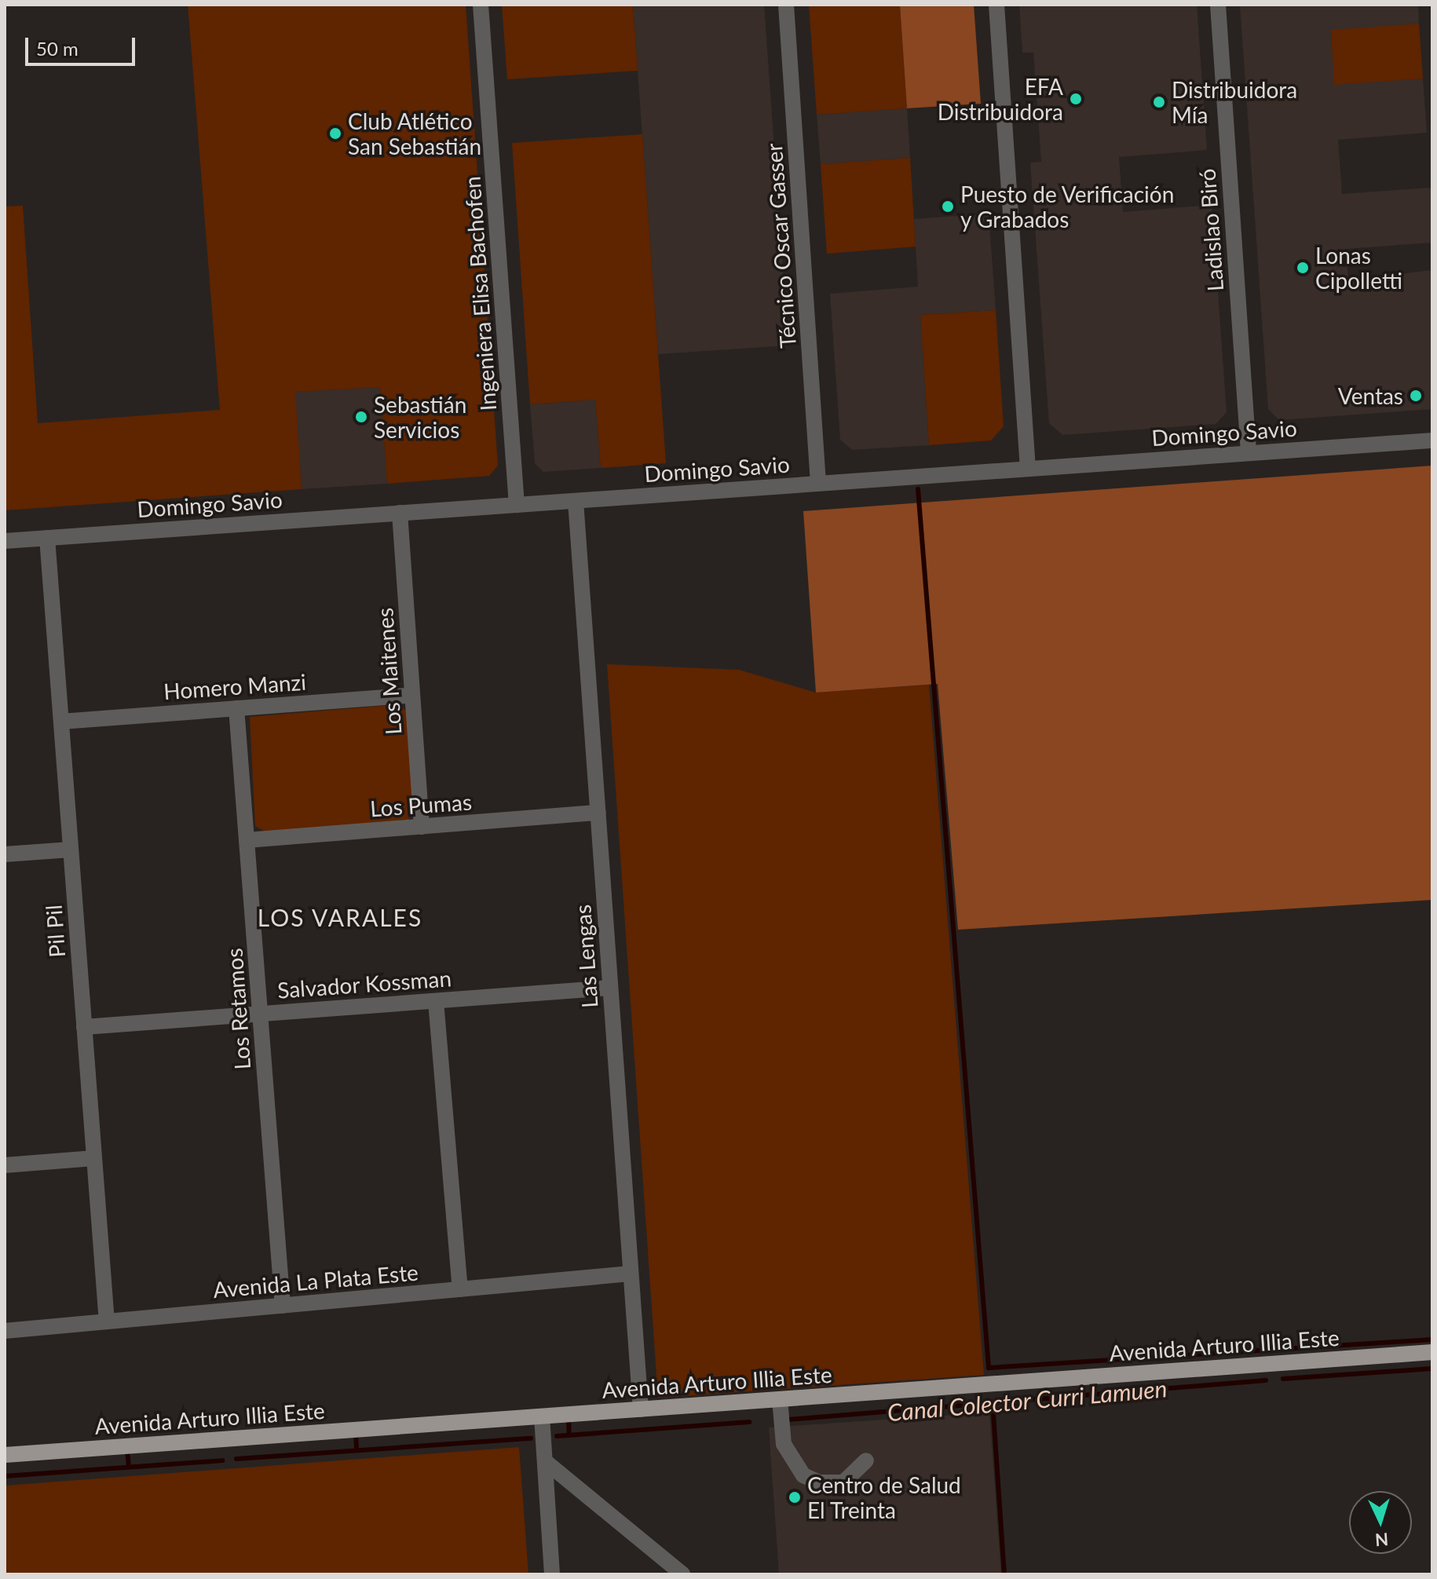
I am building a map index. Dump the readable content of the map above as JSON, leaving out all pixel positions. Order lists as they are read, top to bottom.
{
  "streets": {
    "main road": ["Avenida Arturo Illia Este"],
    "street": [
      "Ladislao Biró",
      "Técnico Oscar Gasser",
      "Ingeniera Elisa Bachofen",
      "Domingo Savio",
      "Los Maitenes",
      "Homero Manzi",
      "Los Pumas",
      "Pil Pil",
      "Las Lengas",
      "Salvador Kossman",
      "Los Retamos",
      "Avenida La Plata Este"
    ]
  },
  "crossings": [
    ["Ladislao Biró", "Domingo Savio"],
    ["Técnico Oscar Gasser", "Domingo Savio"],
    ["Ingeniera Elisa Bachofen", "Domingo Savio"],
    ["Domingo Savio", "Los Maitenes"],
    ["Domingo Savio", "Pil Pil"],
    ["Domingo Savio", "Las Lengas"],
    ["Los Maitenes", "Homero Manzi"],
    ["Los Maitenes", "Los Pumas"],
    ["Homero Manzi", "Pil Pil"],
    ["Homero Manzi", "Los Retamos"],
    ["Los Pumas", "Las Lengas"],
    ["Los Pumas", "Los Retamos"],
    ["Pil Pil", "Salvador Kossman"],
    ["Pil Pil", "Avenida La Plata Este"],
    ["Las Lengas", "Salvador Kossman"],
    ["Las Lengas", "Avenida La Plata Este"],
    ["Las Lengas", "Avenida Arturo Illia Este"],
    ["Salvador Kossman", "Los Retamos"],
    ["Los Retamos", "Avenida La Plata Este"]
  ],
  "districts": ["LOS VARALES"],
  "water": ["Canal Colector Curri Lamuen"],
  "places": [
    "EFA Distribuidora",
    "Distribuidora Mía",
    "Club Atlético San Sebastián",
    "Puesto de Verificación y Grabados",
    "Lonas Cipolletti",
    "Ventas",
    "Sebastián Servicios",
    "Centro de Salud El Treinta"
  ],
  "scale_bar": "50 m",
  "north": "bottom"
}
